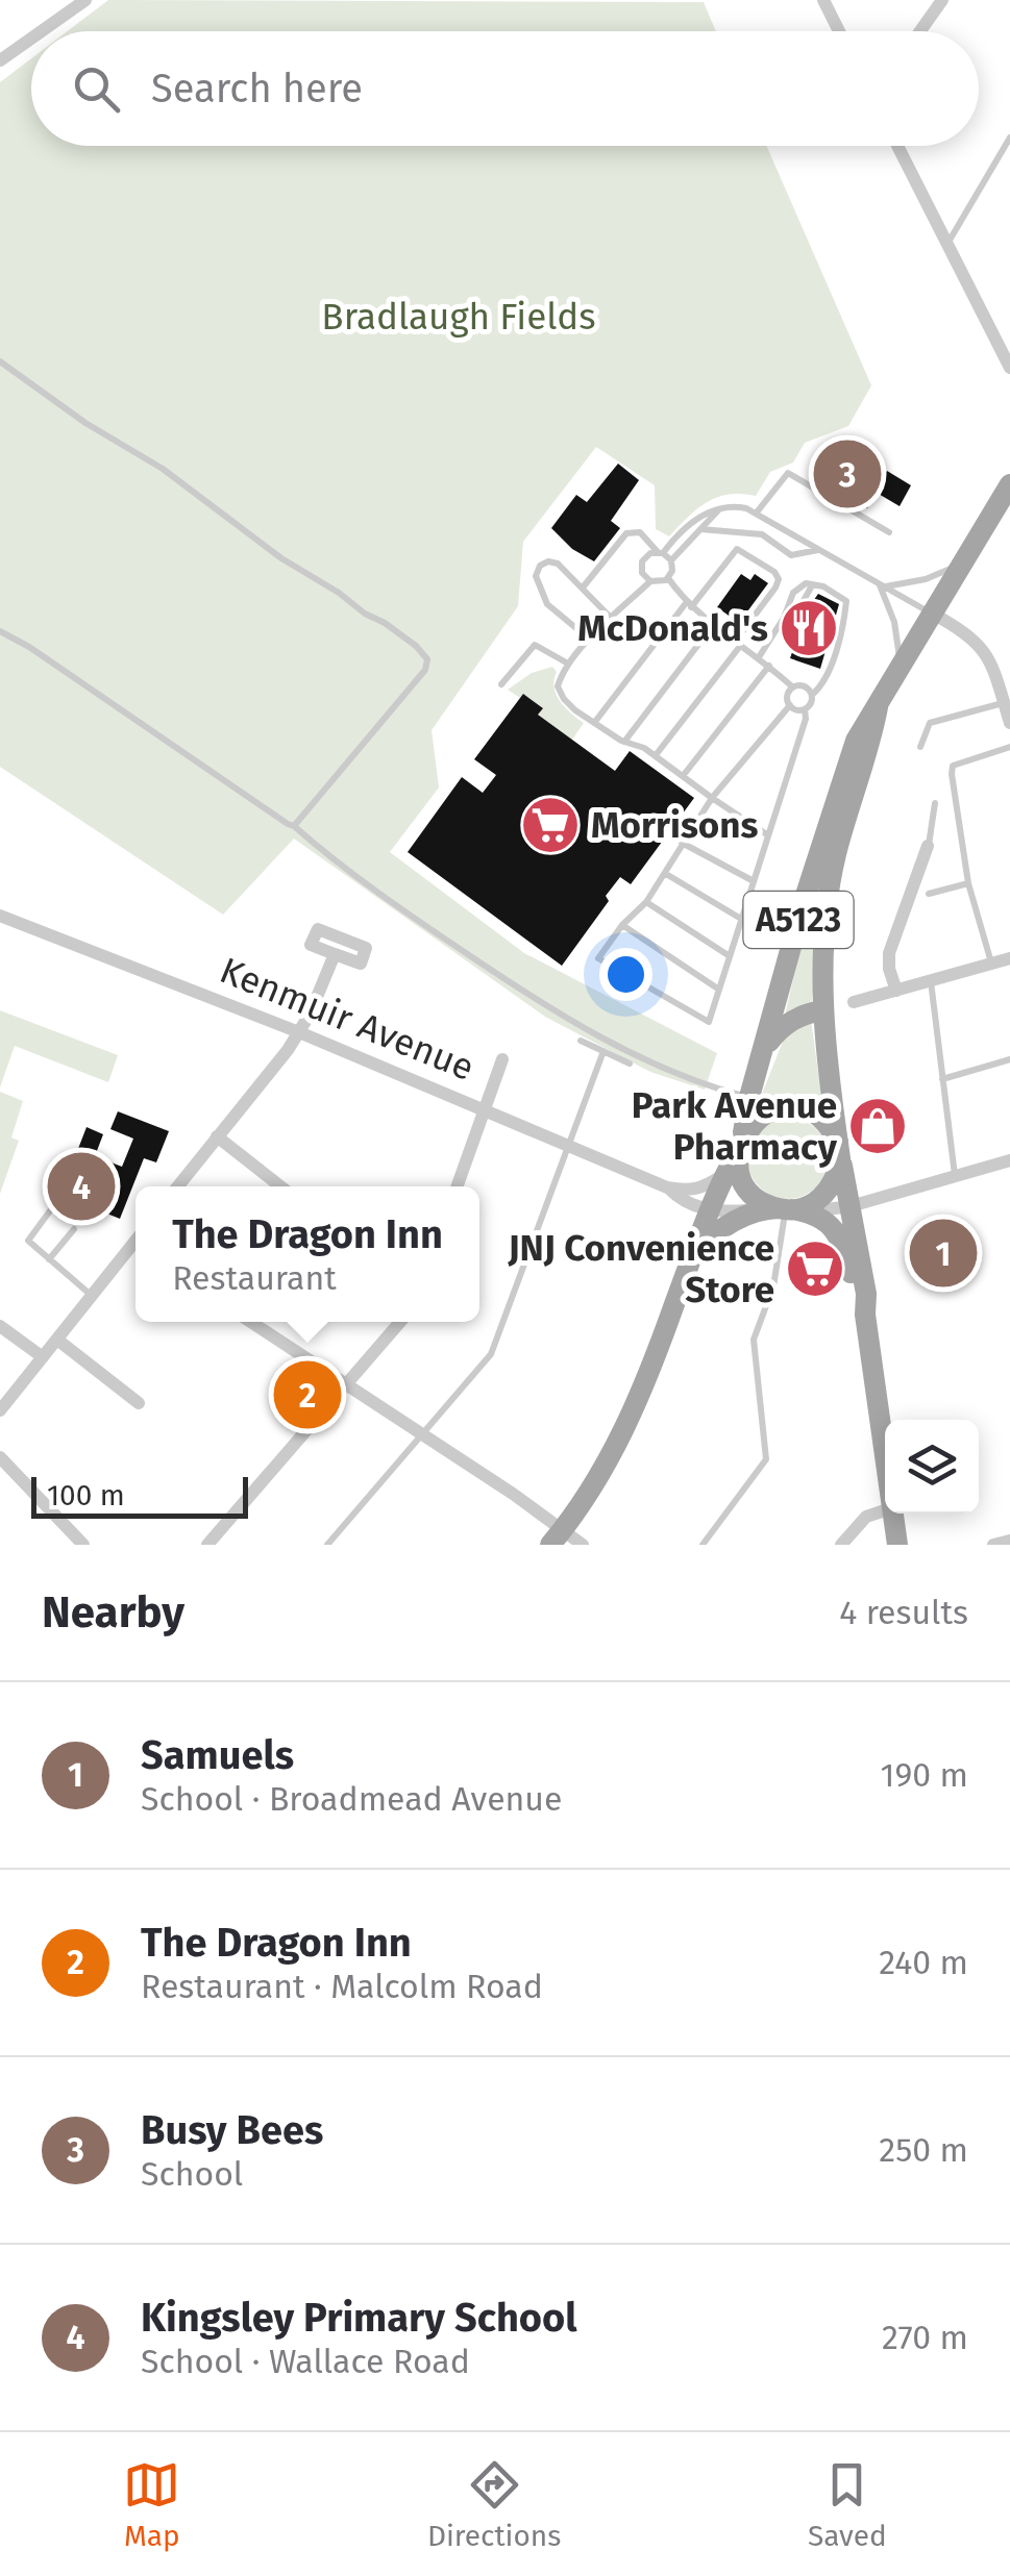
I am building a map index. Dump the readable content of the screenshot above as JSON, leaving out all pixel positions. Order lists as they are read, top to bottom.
{
  "streets": {
    "main road": ["A5123"],
    "street": ["Kenmuir Avenue"]
  },
  "crossings": [
    ["A5123", "Kenmuir Avenue"]
  ],
  "parks": ["Bradlaugh Fields"],
  "places": {
    "restaurant": ["McDonald's"],
    "supermarket": ["Morrisons", "JNJ Convenience Store"],
    "shop": ["Park Avenue Pharmacy"]
  },
  "scale_bar": "100 m",
  "page": {
    "search": "Search here",
    "pins": [
      "3",
      "4",
      "1",
      "2"
    ],
    "popup": ["The Dragon Inn", "Restaurant"],
    "scale": "100 m",
    "heading": ["Nearby", "4 results"],
    "list": [
      {
        "mark": "1",
        "name": "Samuels",
        "note": "School · Broadmead Avenue",
        "value": "190 m"
      },
      {
        "mark": "2",
        "name": "The Dragon Inn",
        "note": "Restaurant · Malcolm Road",
        "value": "240 m"
      },
      {
        "mark": "3",
        "name": "Busy Bees",
        "note": "School",
        "value": "250 m"
      },
      {
        "mark": "4",
        "name": "Kingsley Primary School",
        "note": "School · Wallace Road",
        "value": "270 m"
      }
    ],
    "nav": ["Map", "Directions", "Saved"]
  }
}
